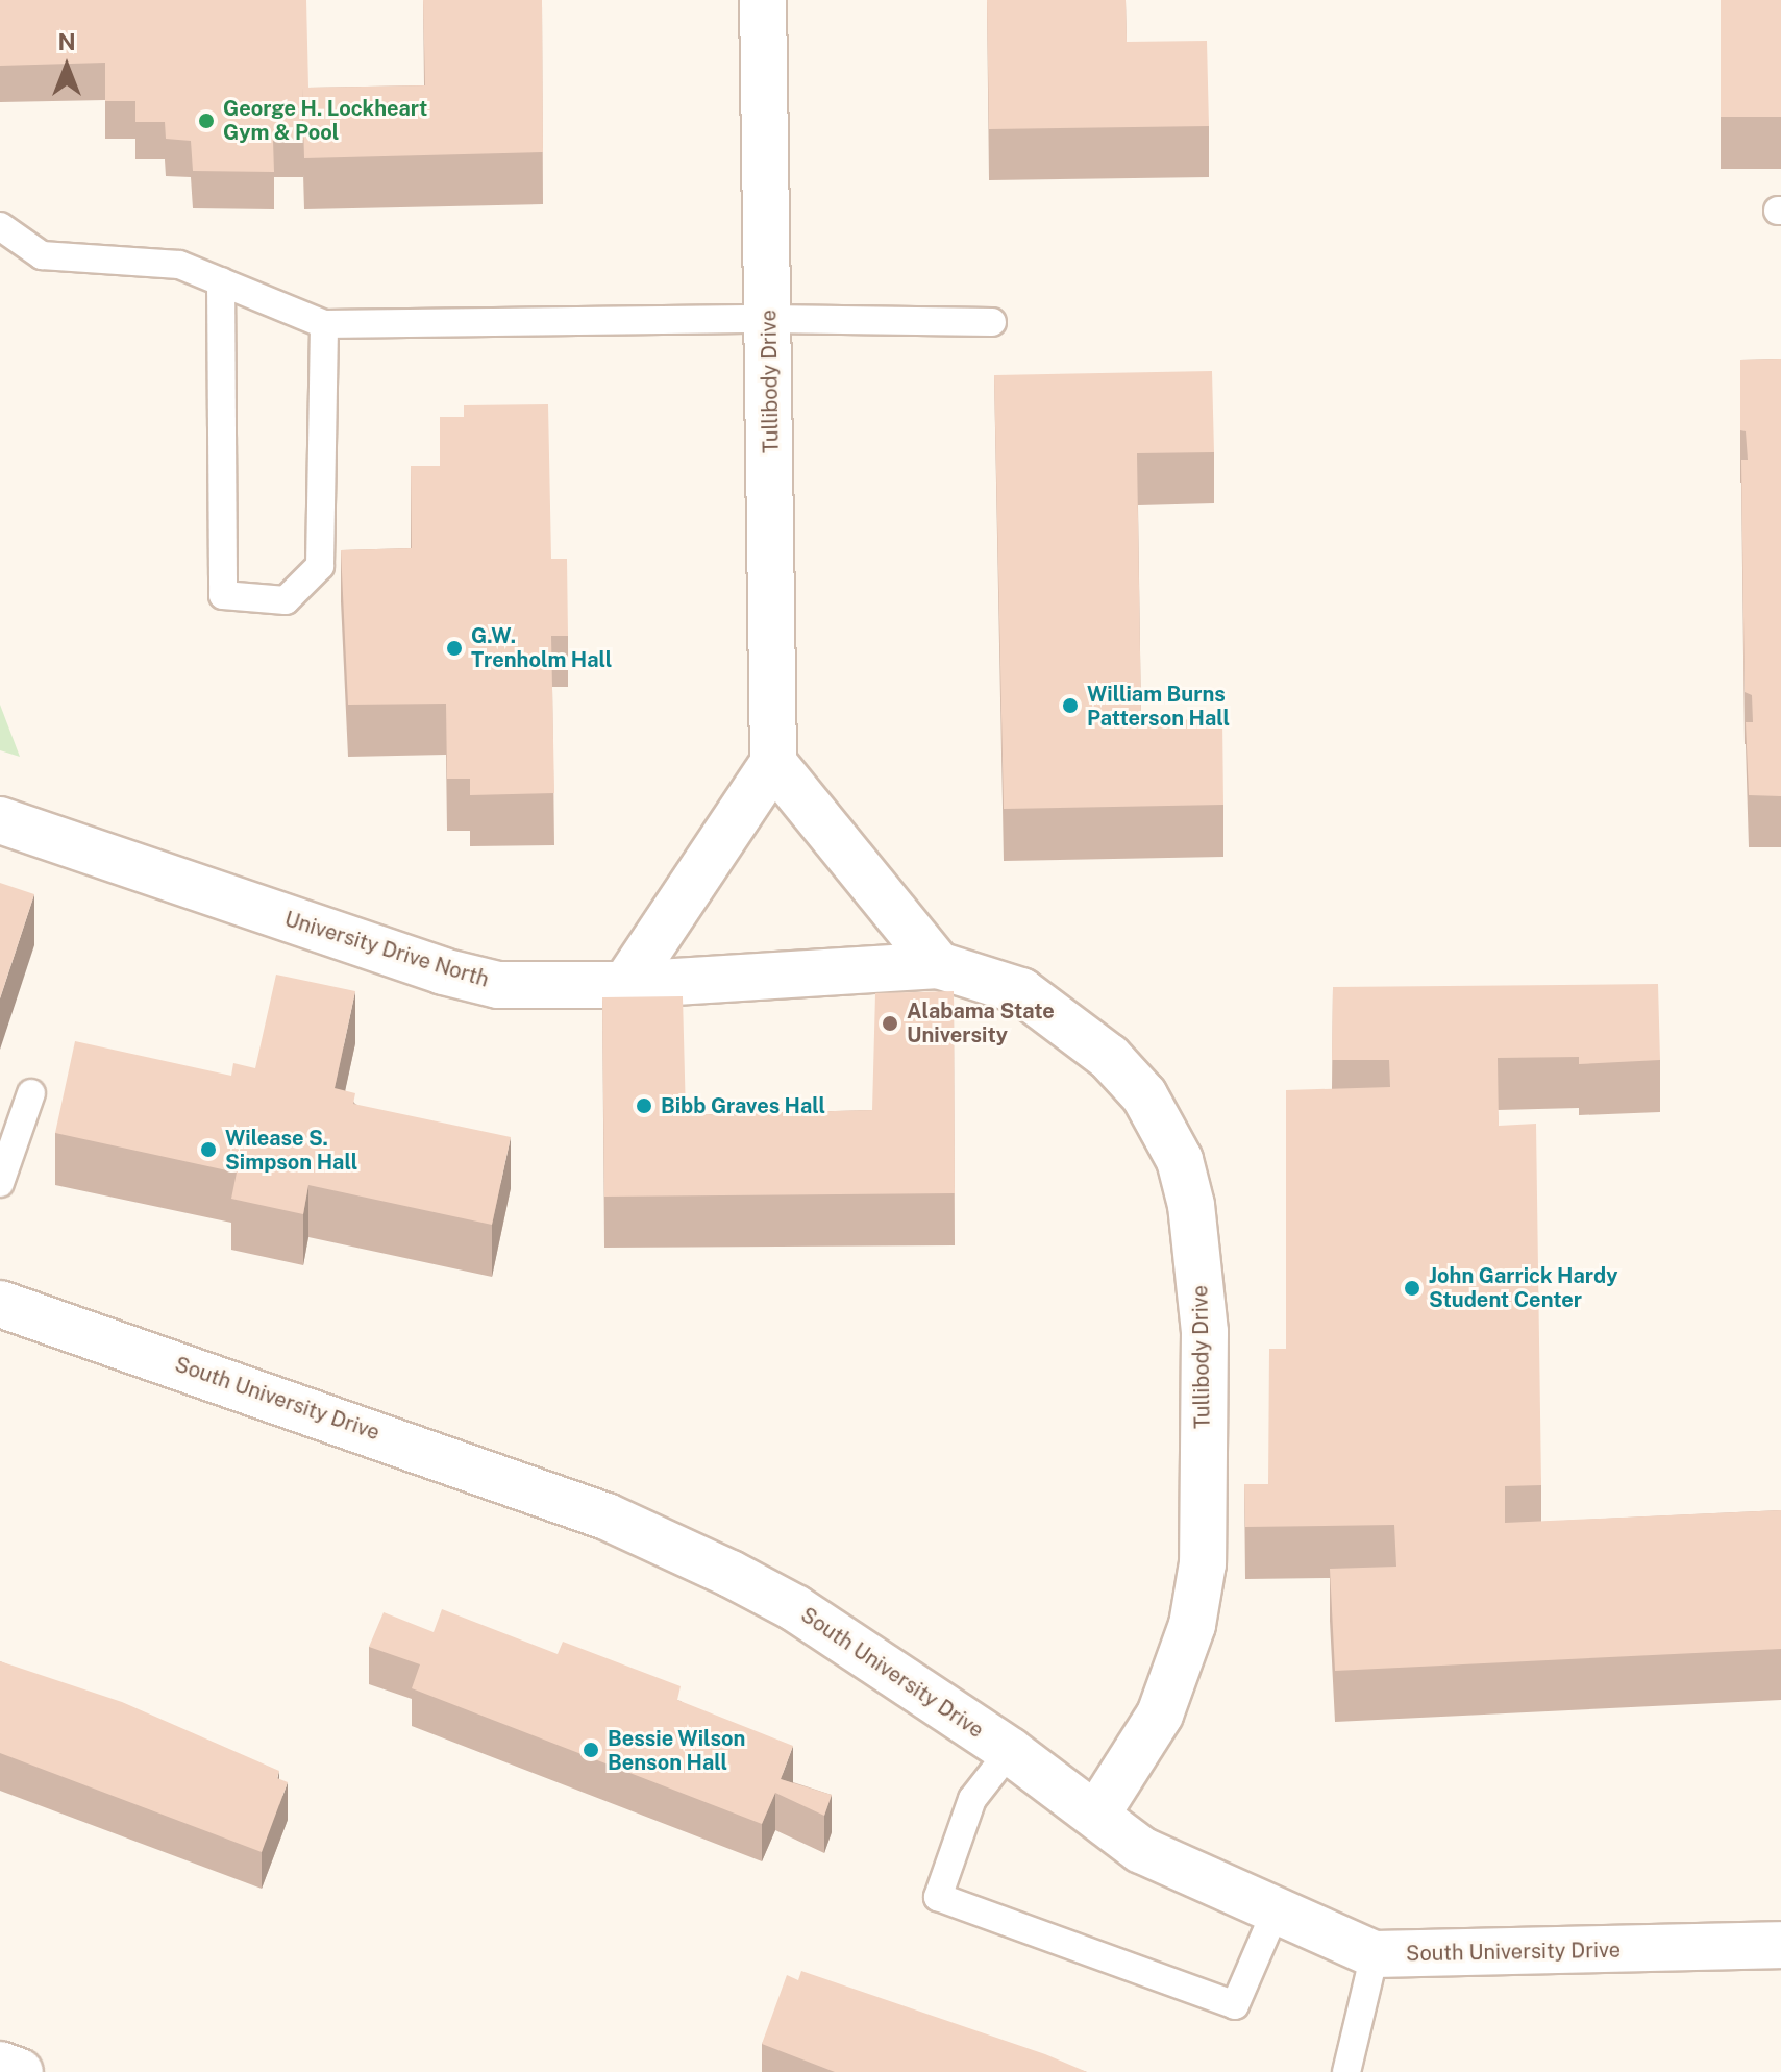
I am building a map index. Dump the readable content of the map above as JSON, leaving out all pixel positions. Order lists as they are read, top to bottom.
{
  "streets": {
    "street": ["Tullibody Drive", "University Drive North", "South University Drive"]
  },
  "crossings": [
    ["Tullibody Drive", "University Drive North"],
    ["Tullibody Drive", "South University Drive"]
  ],
  "places": [
    "George H. Lockheart Gym & Pool",
    "G.W. Trenholm Hall",
    "William Burns Patterson Hall",
    "Alabama State University",
    "Bibb Graves Hall",
    "Wilease S. Simpson Hall",
    "John Garrick Hardy Student Center",
    "Bessie Wilson Benson Hall"
  ],
  "north": "top"
}
